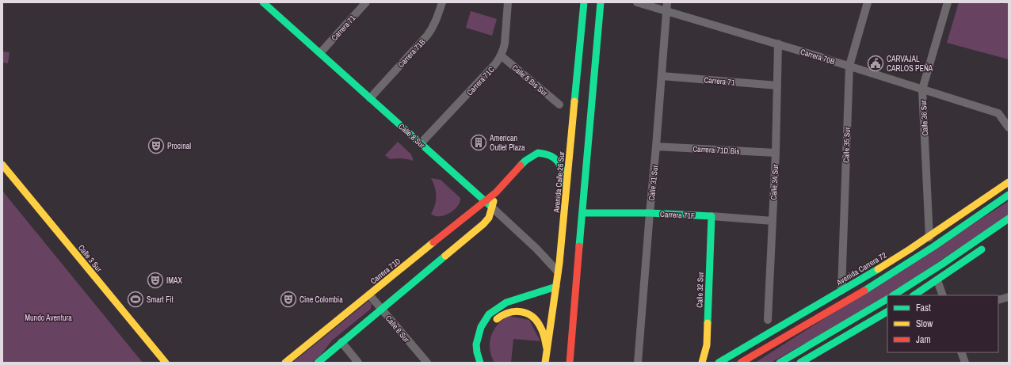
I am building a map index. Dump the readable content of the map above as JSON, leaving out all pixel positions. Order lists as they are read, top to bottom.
{
  "streets": {
    "main road": [
      "Calle 8 Sur",
      "Avenida Calle 26 Sur",
      "Carrera 71F",
      "Calle 3 Sur",
      "Avenida Carrera 72",
      "Carrera 71D",
      "Calle 32 Sur"
    ],
    "street": [
      "Carrera 71",
      "Carrera 71B",
      "Carrera 70B",
      "Calle 8 Bis Sur",
      "Carrera 71C",
      "Calle 36 Sur",
      "Calle 35 Sur",
      "Carrera 71D Bis",
      "Calle 34 Sur",
      "Calle 31 Sur",
      "Calle 6 Sur"
    ]
  },
  "crossings": [
    ["Carrera 71", "Calle 8 Sur"],
    ["Carrera 71", "Calle 34 Sur"],
    ["Carrera 71", "Calle 31 Sur"],
    ["Carrera 71B", "Calle 8 Sur"],
    ["Carrera 70B", "Calle 36 Sur"],
    ["Carrera 70B", "Calle 35 Sur"],
    ["Carrera 70B", "Calle 34 Sur"],
    ["Carrera 70B", "Calle 31 Sur"],
    ["Calle 8 Bis Sur", "Carrera 71C"],
    ["Carrera 71C", "Calle 8 Sur"],
    ["Calle 36 Sur", "Avenida Carrera 72"],
    ["Calle 8 Sur", "Avenida Calle 26 Sur"],
    ["Calle 8 Sur", "Carrera 71D"],
    ["Calle 35 Sur", "Avenida Carrera 72"],
    ["Carrera 71D Bis", "Calle 34 Sur"],
    ["Carrera 71D Bis", "Calle 31 Sur"],
    ["Avenida Calle 26 Sur", "Carrera 71D"],
    ["Calle 34 Sur", "Carrera 71F"],
    ["Calle 31 Sur", "Carrera 71F"],
    ["Carrera 71F", "Calle 32 Sur"],
    ["Carrera 71D", "Calle 6 Sur"]
  ],
  "parks": ["Mundo Aventura"],
  "places": {
    "public building": ["CARVAJAL CARLOS PEÑA"],
    "building": ["American Outlet Plaza"],
    "theatre": ["Procinal", "IMAX", "Cine Colombia"],
    "sports": ["Smart Fit"]
  },
  "legend": ["Fast", "Slow", "Jam"]
}
